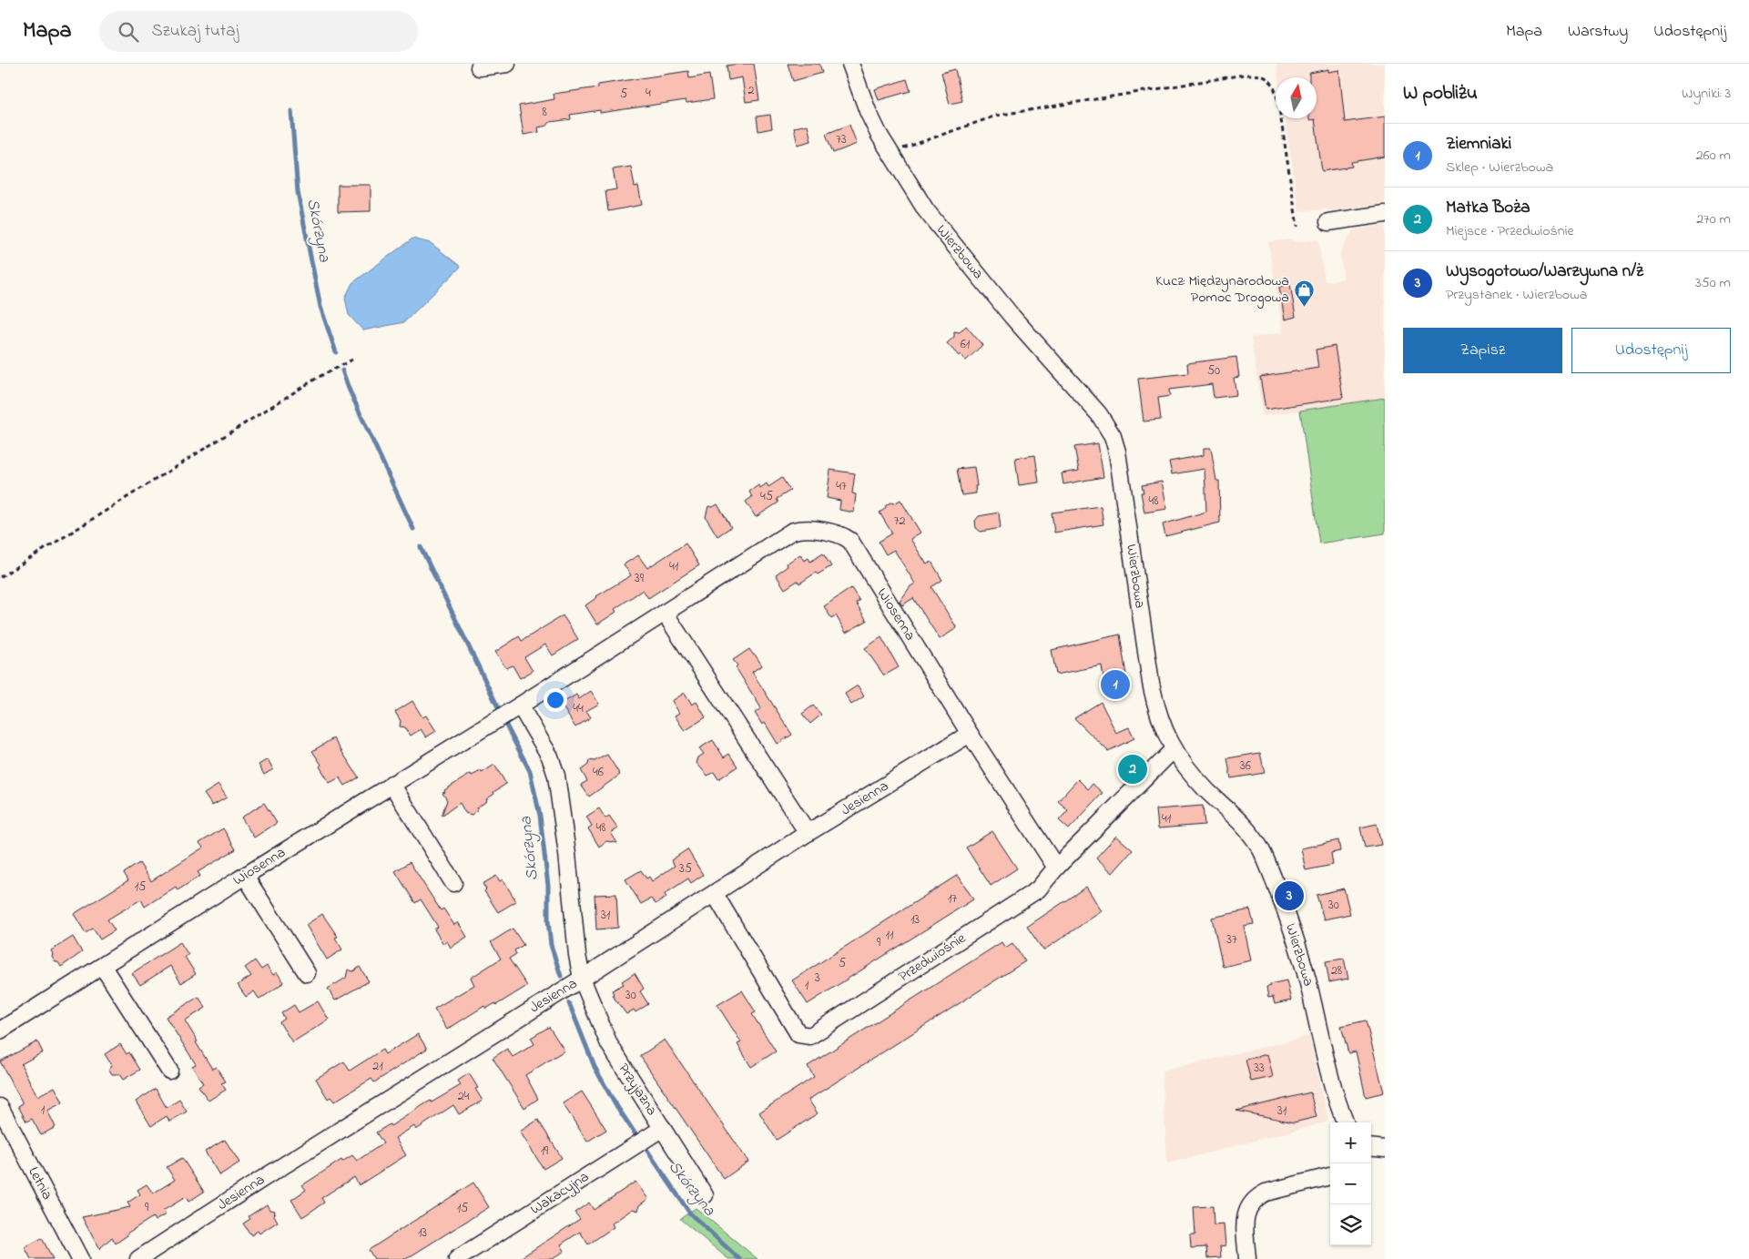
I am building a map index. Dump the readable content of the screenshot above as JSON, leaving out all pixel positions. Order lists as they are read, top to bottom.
{
  "streets": {
    "street": [
      "Wierzbowa",
      "Wiosenna",
      "Jesienna",
      "Przedwiośnie",
      "Przyjazna",
      "Letnia",
      "Wakacyjna"
    ]
  },
  "crossings": [
    ["Wierzbowa", "Przedwiośnie"],
    ["Wiosenna", "Jesienna"],
    ["Wiosenna", "Przedwiośnie"],
    ["Jesienna", "Przedwiośnie"],
    ["Jesienna", "Przyjazna"],
    ["Przyjazna", "Wakacyjna"]
  ],
  "water": ["Skórzyna"],
  "places": {
    "shop": ["Kucz: Międzynarodowa Pomoc Drogowa"]
  },
  "house_numbers": [
    "2",
    "4",
    "5",
    "8",
    "73",
    "61",
    "50",
    "47",
    "45",
    "48",
    "72",
    "41",
    "39",
    "44",
    "36",
    "46",
    "41",
    "48",
    "35",
    "15",
    "17",
    "30",
    "31",
    "13",
    "11",
    "37",
    "9",
    "5",
    "28",
    "3",
    "1",
    "30",
    "21",
    "33",
    "24",
    "1",
    "31",
    "19",
    "9",
    "15",
    "13"
  ],
  "north": "top",
  "page": {
    "header": "Mapa",
    "search": "Szukaj tutaj",
    "nav": ["Mapa", "Warstwy", "Udostępnij"],
    "heading": ["W pobliżu", "Wyniki: 3"],
    "list": [
      {
        "mark": "1",
        "name": "Ziemniaki",
        "note": "Sklep · Wierzbowa",
        "value": "260 m"
      },
      {
        "mark": "2",
        "name": "Matka Boża",
        "note": "Miejsce · Przedwiośnie",
        "value": "270 m"
      },
      {
        "mark": "3",
        "name": "Wysogotowo/Warzywna n/ż",
        "note": "Przystanek · Wierzbowa",
        "value": "350 m"
      }
    ],
    "buttons": ["Zapisz", "Udostępnij"],
    "pins": ["1", "2", "3"],
    "map_buttons": ["+", "−"]
  }
}
